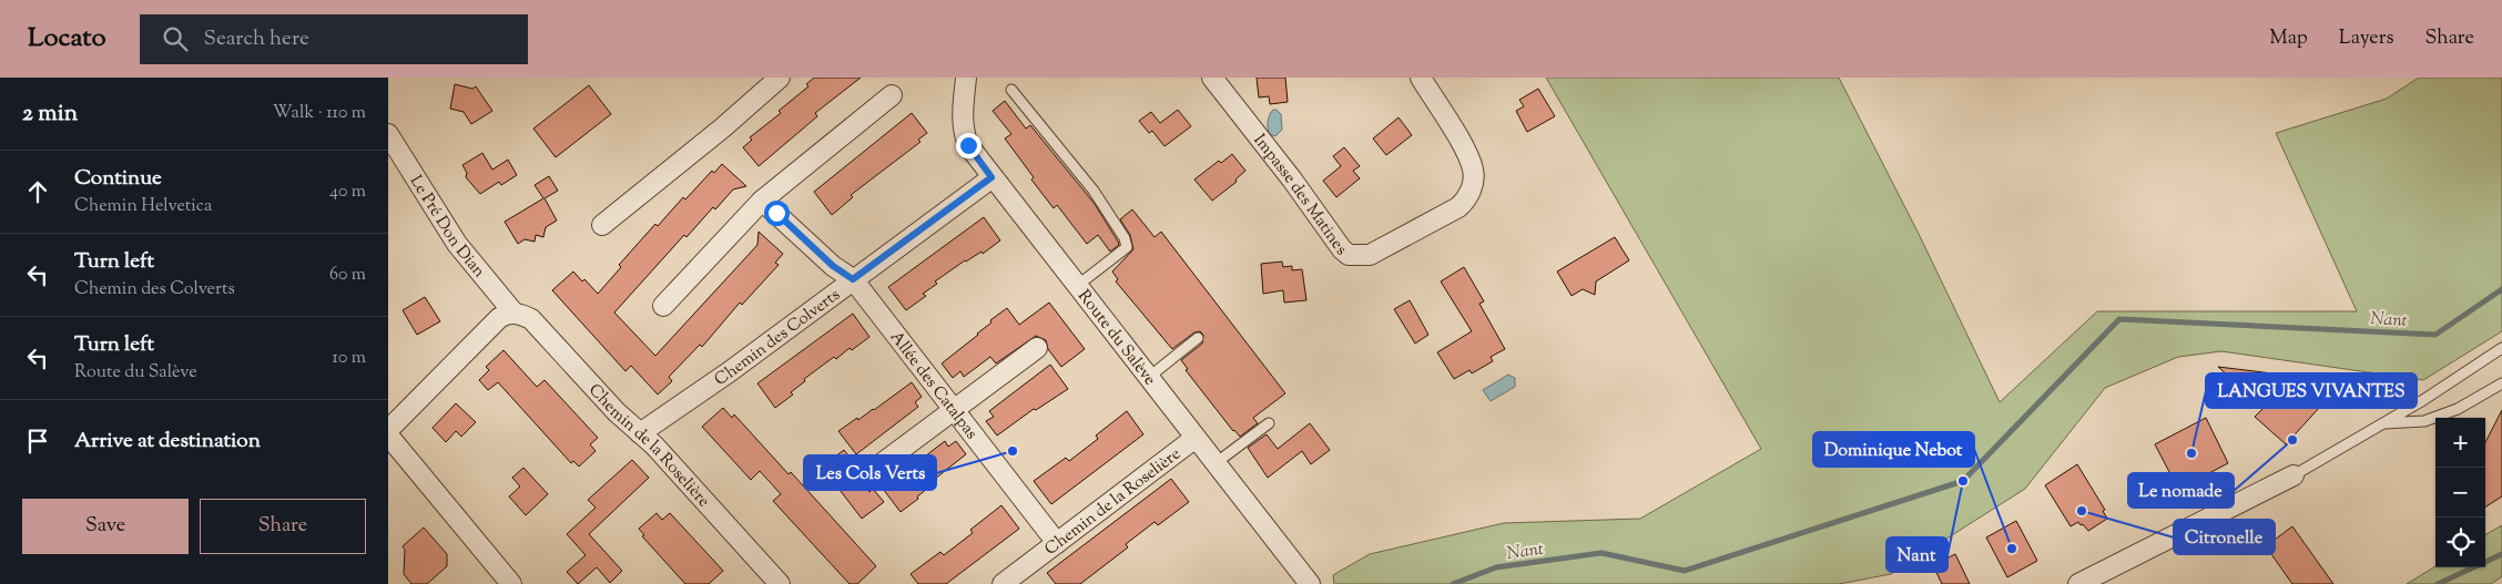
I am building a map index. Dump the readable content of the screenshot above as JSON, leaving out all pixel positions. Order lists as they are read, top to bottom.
{
  "streets": {
    "street": [
      "Impasse des Matines",
      "Le Pré Don Dian",
      "Chemin des Colverts",
      "Route du Salève",
      "Allée des Catalpas",
      "Chemin de la Roselière"
    ]
  },
  "crossings": [
    ["Le Pré Don Dian", "Chemin de la Roselière"],
    ["Chemin des Colverts", "Route du Salève"],
    ["Chemin des Colverts", "Allée des Catalpas"],
    ["Chemin des Colverts", "Chemin de la Roselière"],
    ["Route du Salève", "Chemin de la Roselière"],
    ["Allée des Catalpas", "Chemin de la Roselière"]
  ],
  "water": ["Nant"],
  "places": [
    "Le nomade",
    "Les Cols Verts",
    "LANGUES VIVANTES",
    "Nant",
    "Citronelle",
    "Dominique Nebot"
  ],
  "page": {
    "header": "Locato",
    "search": "Search here",
    "nav": ["Map", "Layers", "Share"],
    "heading": ["2 min", "Walk · 110 m"],
    "list": [
      ["Continue", "Chemin Helvetica", "40 m"],
      ["Turn left", "Chemin des Colverts", "60 m"],
      ["Turn left", "Route du Salève", "10 m"],
      "Arrive at destination"
    ],
    "map_buttons": ["+", "−"],
    "buttons": ["Save", "Share"]
  }
}
